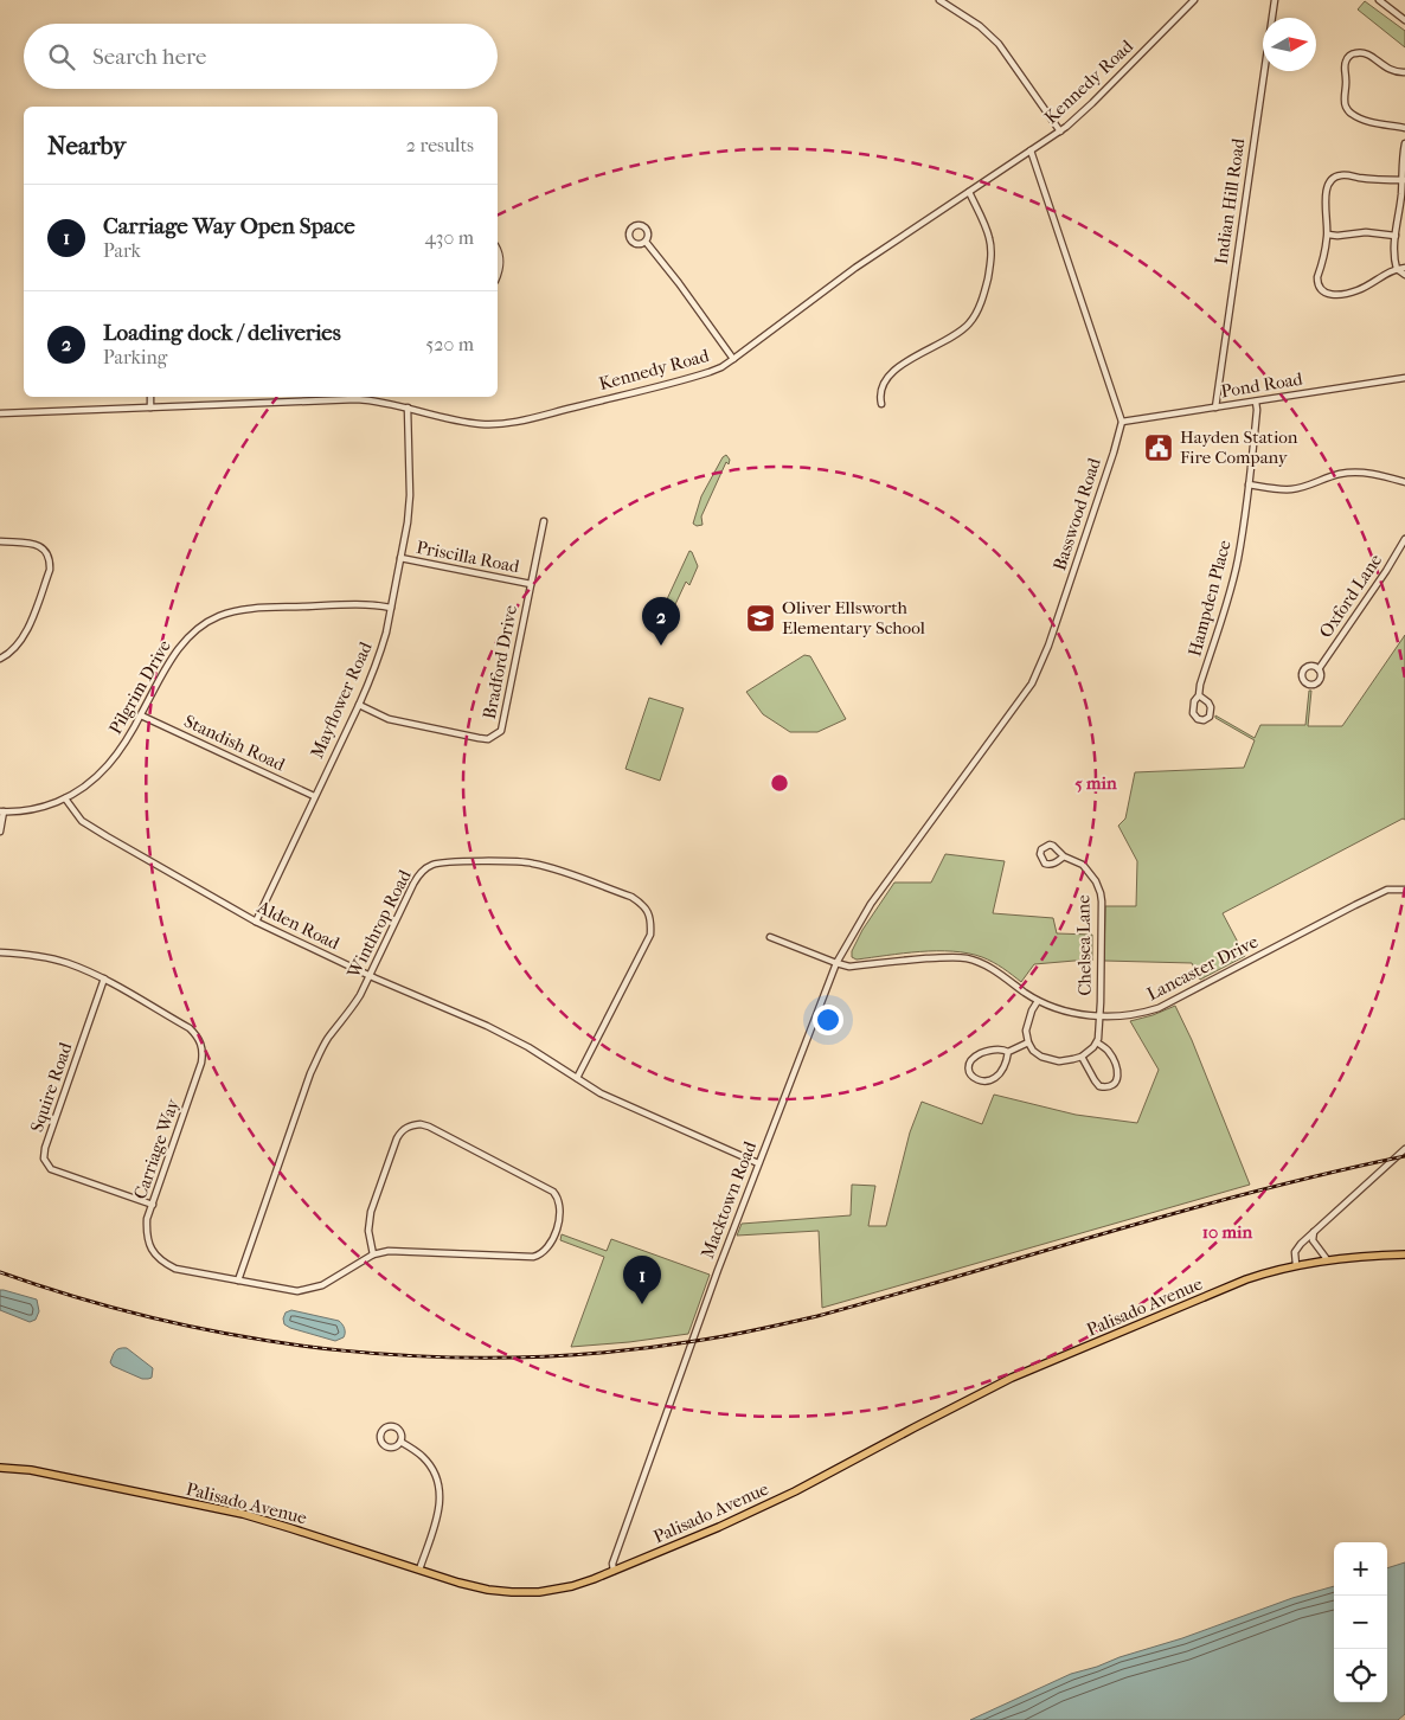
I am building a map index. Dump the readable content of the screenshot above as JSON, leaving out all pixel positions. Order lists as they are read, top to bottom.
{
  "streets": {
    "main road": ["Palisado Avenue"],
    "street": [
      "Kennedy Road",
      "Indian Hill Road",
      "Pond Road",
      "Basswood Road",
      "Priscilla Road",
      "Oxford Lane",
      "Hampden Place",
      "Bradford Drive",
      "Pilgrim Drive",
      "Mayflower Road",
      "Standish Road",
      "Winthrop Road",
      "Alden Road",
      "Chelsea Lane",
      "Lancaster Drive",
      "Squire Road",
      "Carriage Way",
      "Macktown Road"
    ]
  },
  "crossings": [
    ["Kennedy Road", "Mayflower Road"],
    ["Indian Hill Road", "Pond Road"],
    ["Pond Road", "Basswood Road"],
    ["Pond Road", "Hampden Place"],
    ["Basswood Road", "Macktown Road"],
    ["Priscilla Road", "Bradford Drive"],
    ["Priscilla Road", "Mayflower Road"],
    ["Bradford Drive", "Mayflower Road"],
    ["Pilgrim Drive", "Mayflower Road"],
    ["Pilgrim Drive", "Standish Road"],
    ["Pilgrim Drive", "Alden Road"],
    ["Mayflower Road", "Standish Road"],
    ["Mayflower Road", "Alden Road"],
    ["Winthrop Road", "Alden Road"],
    ["Winthrop Road", "Carriage Way"],
    ["Alden Road", "Macktown Road"],
    ["Chelsea Lane", "Lancaster Drive"],
    ["Lancaster Drive", "Macktown Road"],
    ["Squire Road", "Carriage Way"],
    ["Macktown Road", "Palisado Avenue"]
  ],
  "places": {
    "public building": ["Hayden Station Fire Company"],
    "school or university": ["Oliver Ellsworth Elementary School"]
  },
  "north": "right",
  "page": {
    "search": "Search here",
    "heading": ["Nearby", "2 results"],
    "list": [
      {
        "mark": "1",
        "name": "Carriage Way Open Space",
        "note": "Park",
        "value": "430 m"
      },
      {
        "mark": "2",
        "name": "Loading dock / deliveries",
        "note": "Parking",
        "value": "520 m"
      }
    ],
    "pins": ["2", "1"],
    "map_buttons": ["+", "−"]
  },
  "rings": ["5 min", "10 min"]
}
